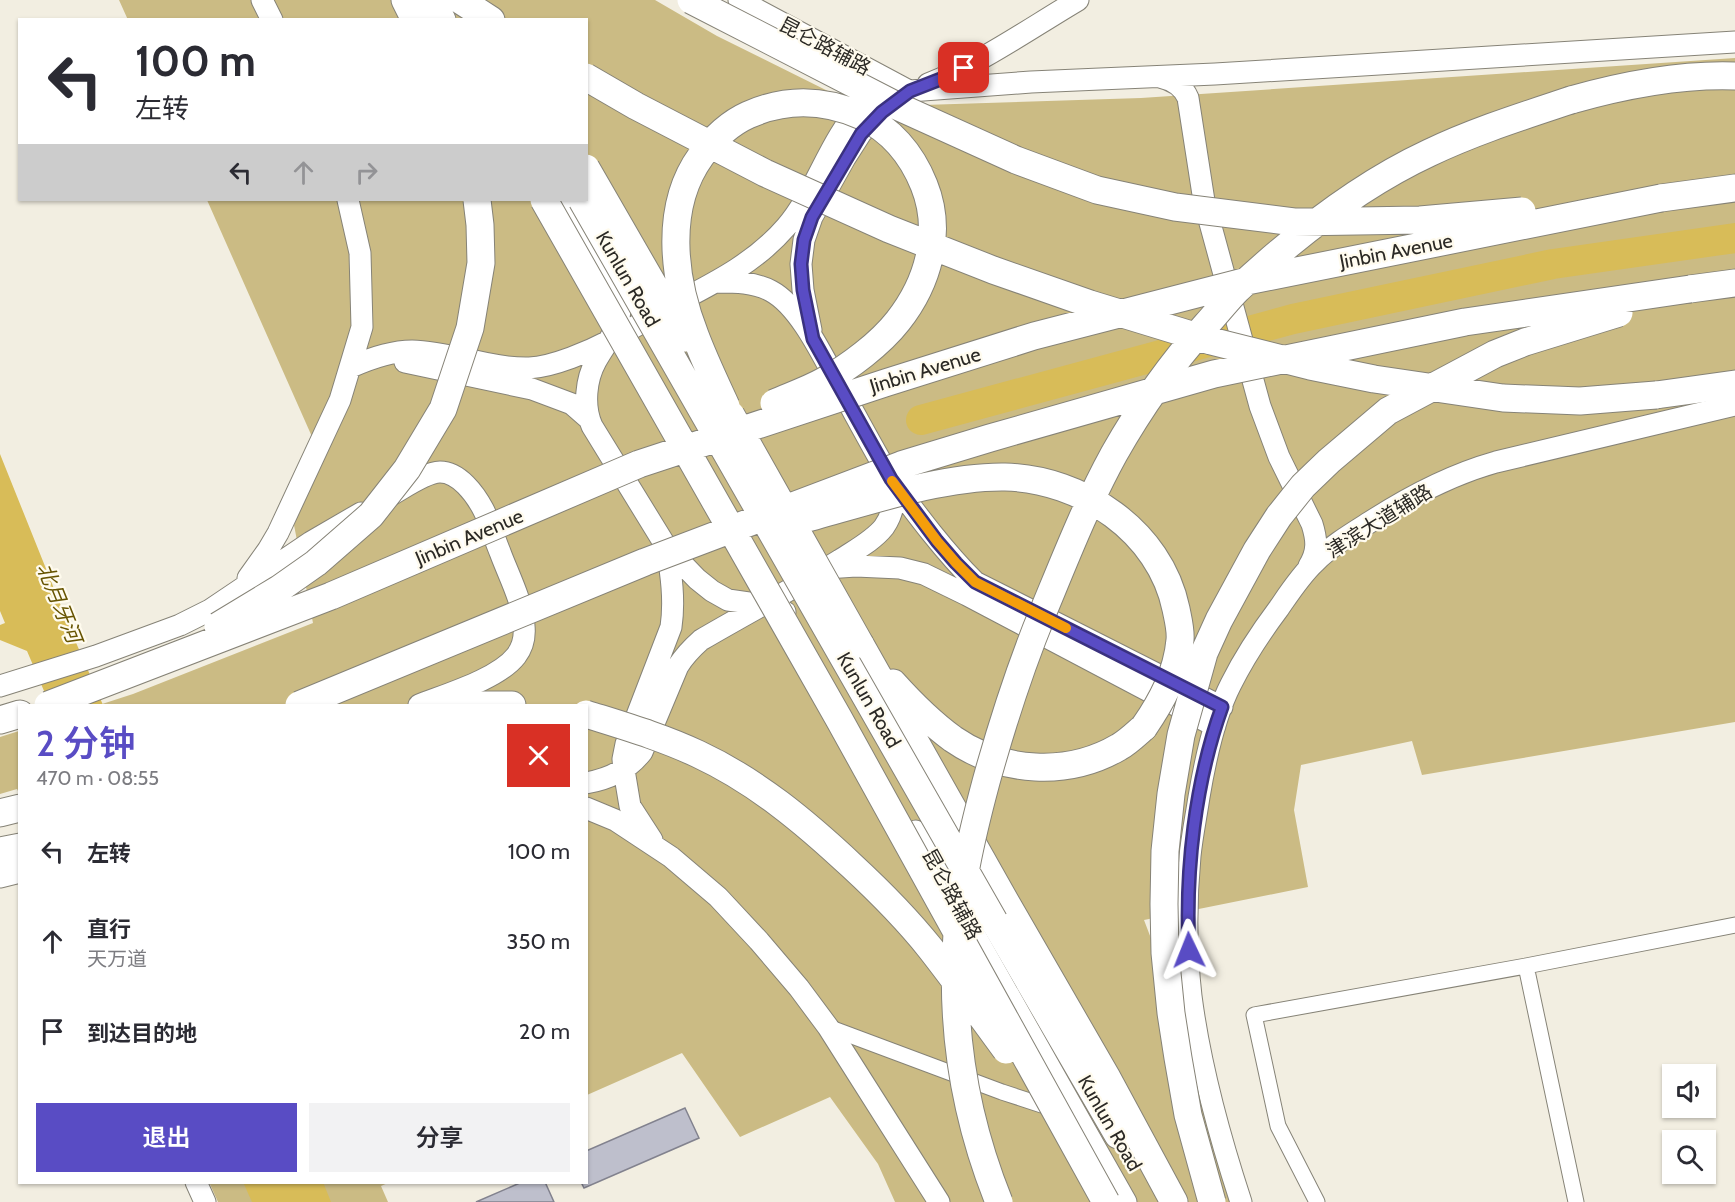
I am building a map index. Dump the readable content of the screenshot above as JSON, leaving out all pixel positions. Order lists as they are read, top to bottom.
{
  "streets": {
    "highway": ["Jinbin Avenue", "Kunlun Road"],
    "main road": ["昆仑路辅路", "津滨大道辅路"]
  },
  "water": ["北月牙河"],
  "page": {
    "turn": ["100 m", "左转"],
    "heading": ["2 分钟", "470 m · 08:55"],
    "list": [
      {
        "name": "左转",
        "value": "100 m"
      },
      {
        "name": "直行",
        "note": "天万道",
        "value": "350 m"
      },
      {
        "name": "到达目的地",
        "value": "20 m"
      }
    ],
    "buttons": ["退出", "分享"]
  }
}
